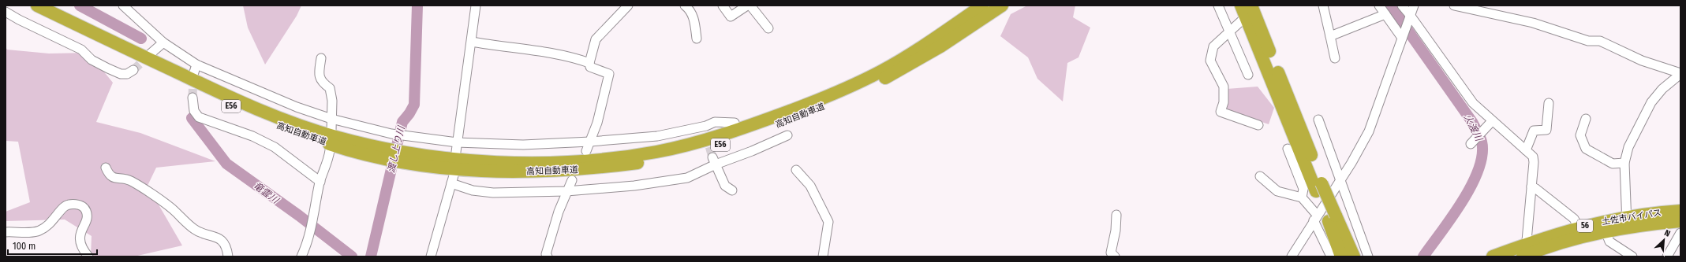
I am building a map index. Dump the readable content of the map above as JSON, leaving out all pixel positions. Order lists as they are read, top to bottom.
{
  "streets": {
    "highway": [
      "E56",
      "高知自動車道",
      "土佐市バイパス",
      "56"
    ]
  },
  "water": ["火渡川", "渡し上り川", "竜雲川"],
  "scale_bar": "100 m",
  "north": "top right"
}
